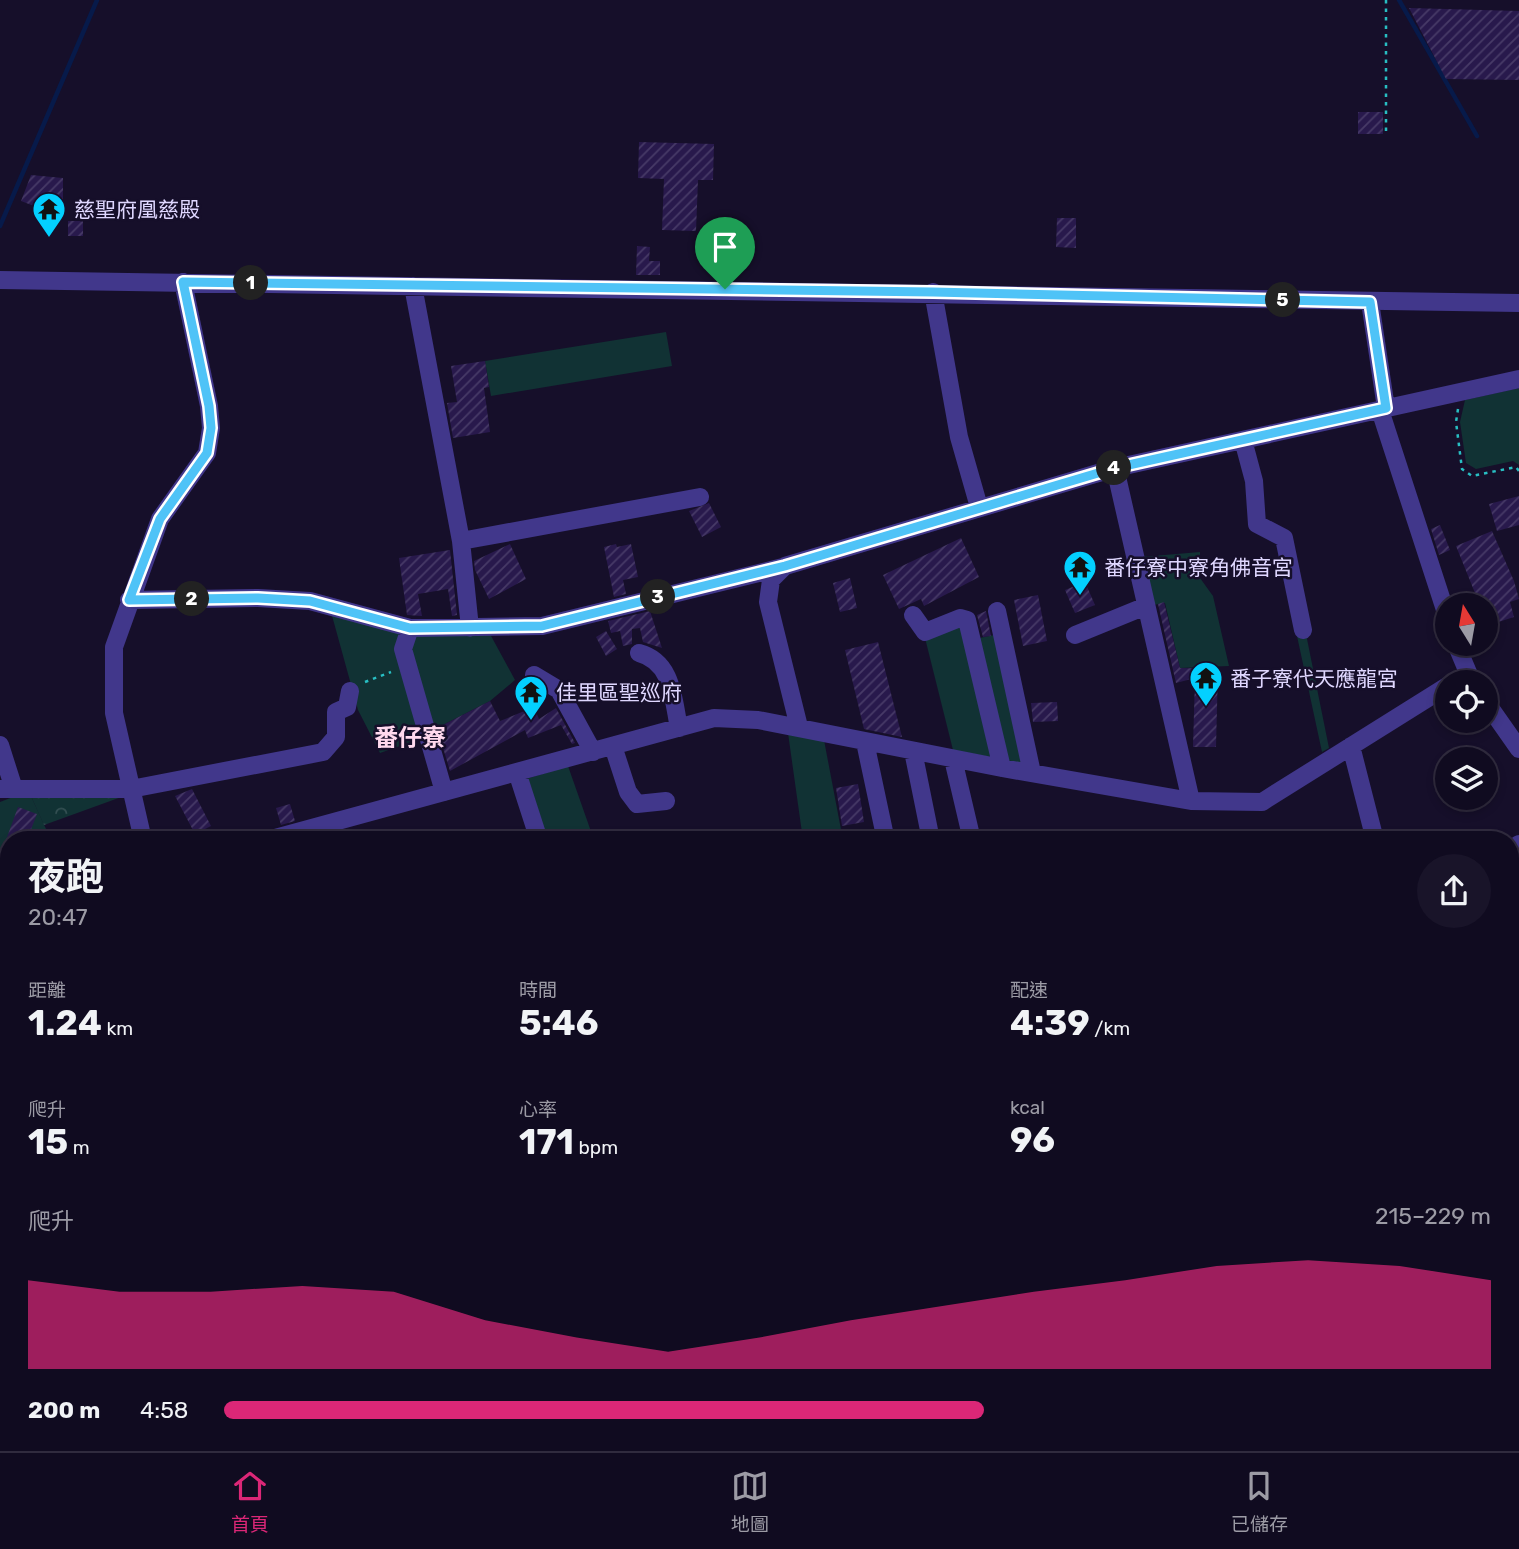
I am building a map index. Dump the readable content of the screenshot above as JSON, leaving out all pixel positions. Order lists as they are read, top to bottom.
{
  "districts": ["番仔寮"],
  "places": {
    "temple": [
      "慈聖府凰慈殿",
      "番仔寮中寮角佛音宮",
      "番子寮代天應龍宮",
      "佳里區聖巡府"
    ]
  },
  "north": "top",
  "page": {
    "pins": [
      "1",
      "5",
      "4",
      "3",
      "2"
    ],
    "heading": ["夜跑", "20:47"],
    "stats": [
      ["距離", "1.24 km"],
      ["時間", "5:46"],
      ["配速", "4:39 /km"],
      ["爬升", "15 m"],
      ["心率", "171 bpm"],
      ["kcal", "96"]
    ],
    "chart": ["爬升", "215–229 m"],
    "list": [
      {
        "name": "200 m",
        "note": "4:58"
      }
    ],
    "tabs": ["首頁", "地圖", "已儲存"]
  }
}
